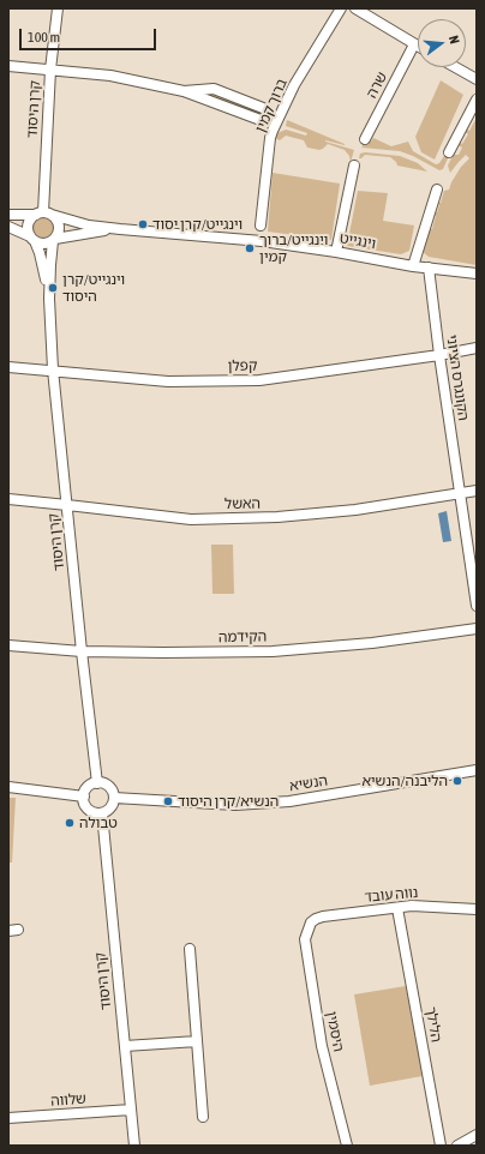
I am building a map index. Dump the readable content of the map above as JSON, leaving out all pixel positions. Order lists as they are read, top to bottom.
{
  "streets": {
    "street": [
      "שרה",
      "ברוך קמין",
      "קרן היסוד",
      "וינגייט",
      "קפלן",
      "הקונגרס הציוני",
      "האשל",
      "הקידמה",
      "הנשיא",
      "נווה עובד",
      "הלילך",
      "היסמין",
      "שלווה"
    ]
  },
  "crossings": [
    ["קרן היסוד", "וינגייט"],
    ["קרן היסוד", "קפלן"],
    ["קרן היסוד", "האשל"],
    ["קרן היסוד", "הקידמה"],
    ["קרן היסוד", "הנשיא"],
    ["קרן היסוד", "שלווה"],
    ["וינגייט", "הקונגרס הציוני"],
    ["קפלן", "הקונגרס הציוני"],
    ["הקונגרס הציוני", "האשל"],
    ["נווה עובד", "הלילך"],
    ["נווה עובד", "היסמין"]
  ],
  "places": [
    "וינגייט/קרן יסוד",
    "וינגייט/ברוך קמין",
    "וינגייט/קרן היסוד",
    "הליבנה/הנשיא",
    "הנשיא/קרן היסוד",
    "טבולה"
  ],
  "scale_bar": "100 m",
  "north": "right"
}
